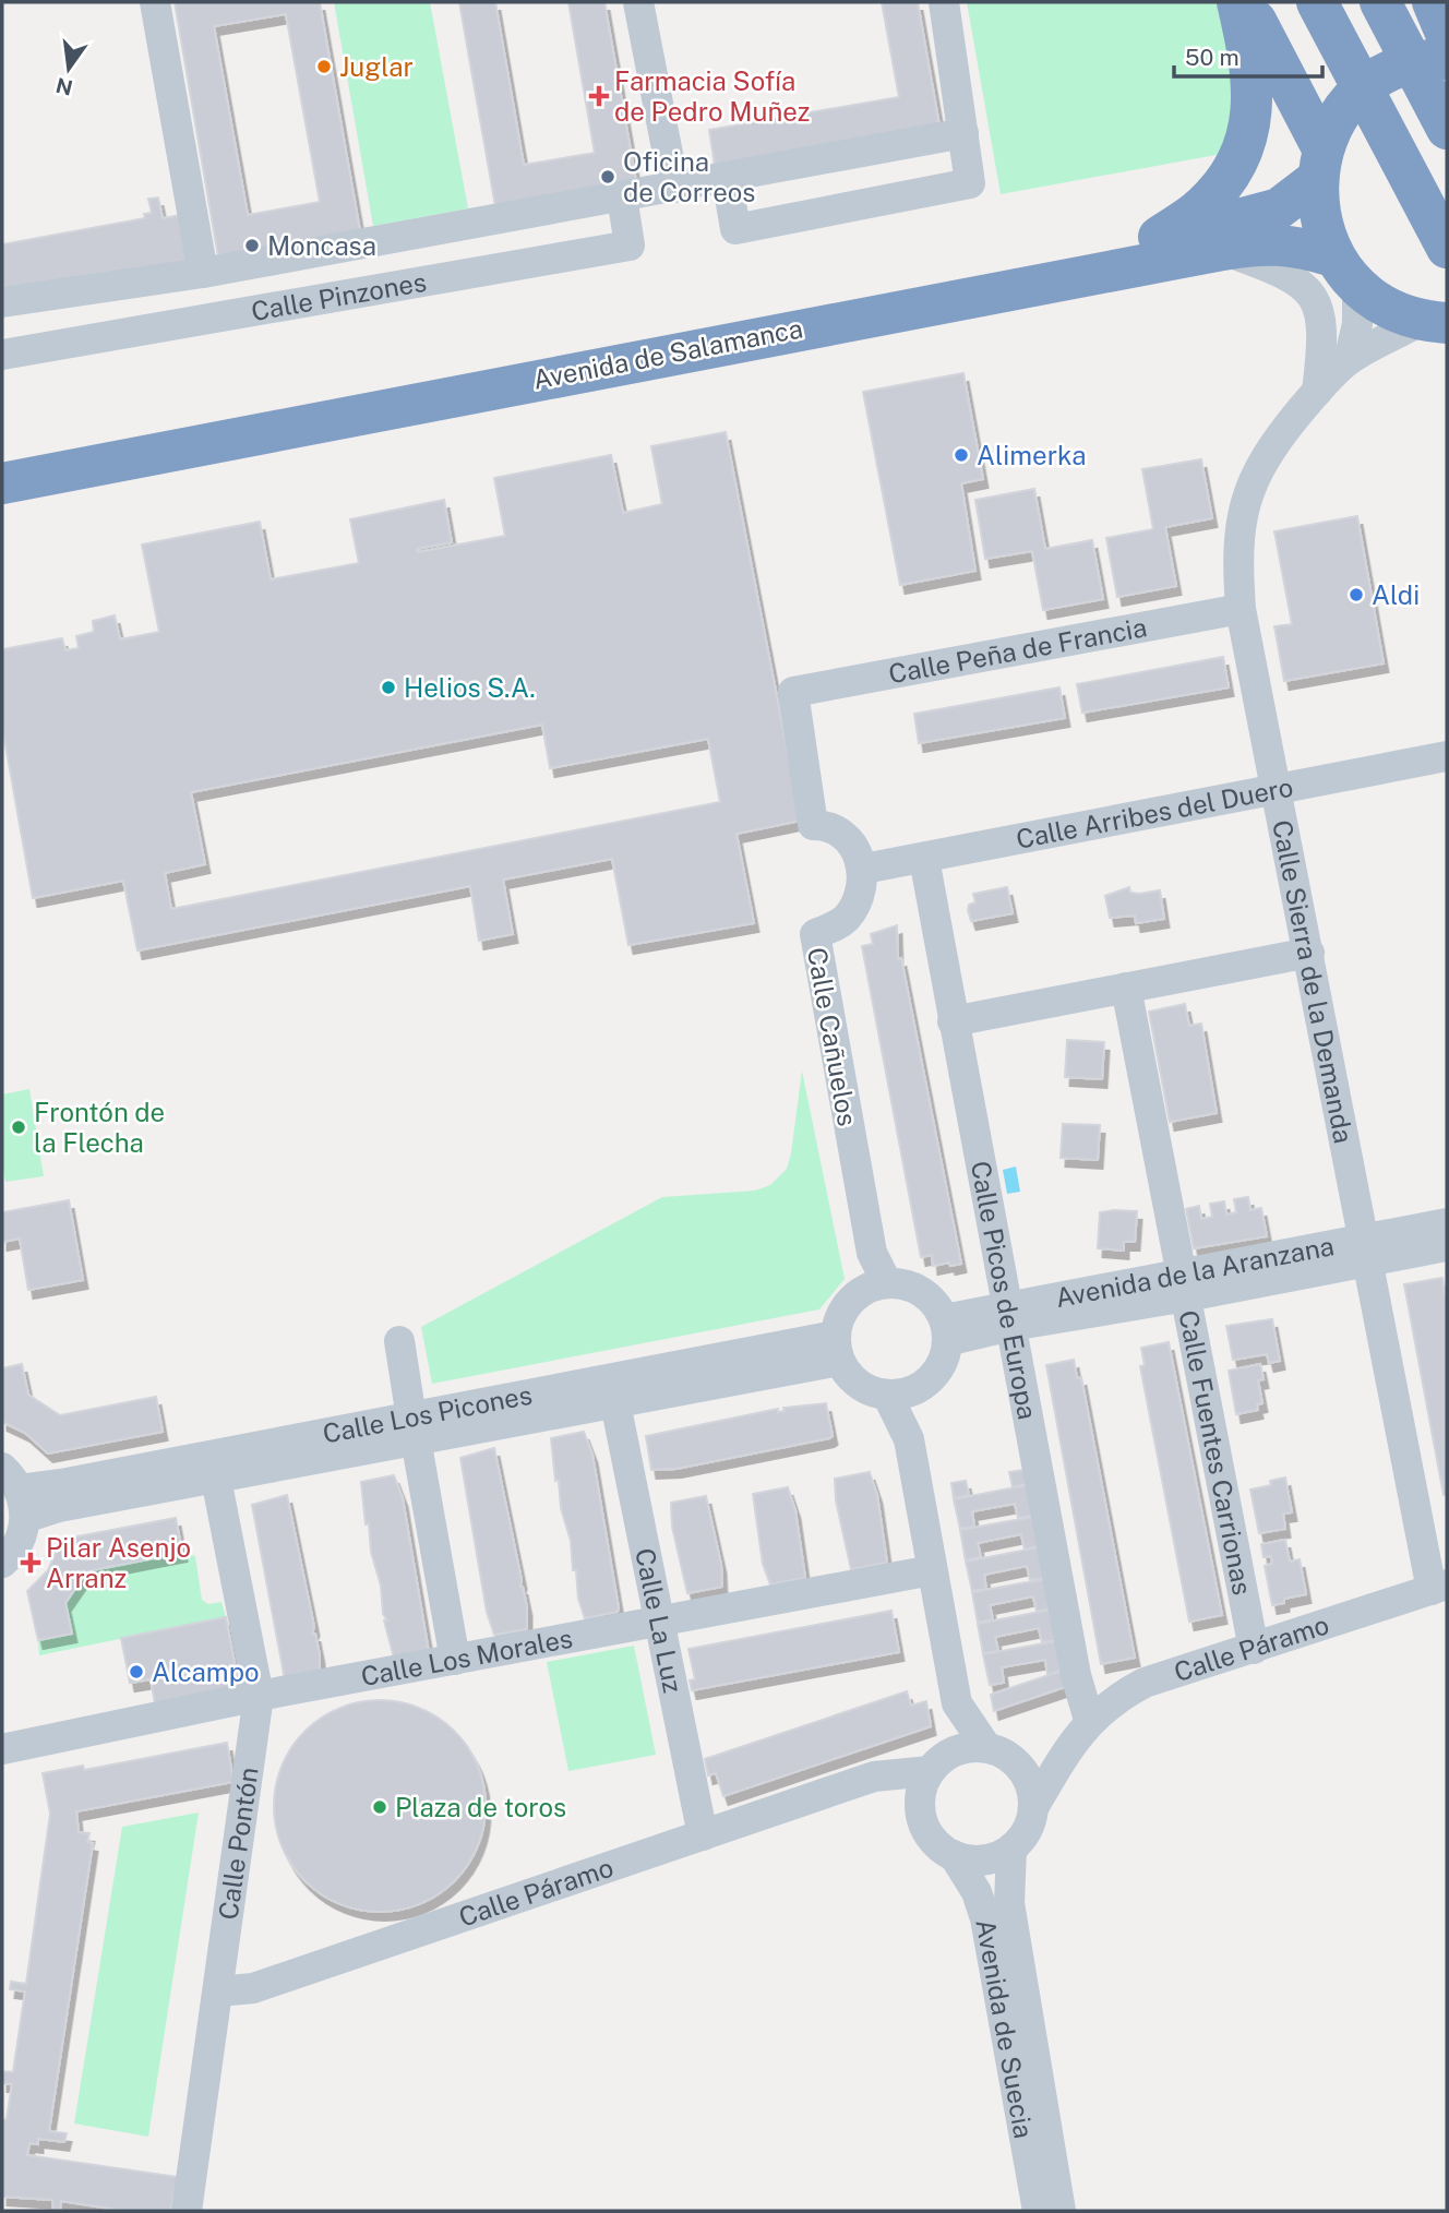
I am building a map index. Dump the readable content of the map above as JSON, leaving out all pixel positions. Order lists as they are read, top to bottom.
{
  "streets": {
    "highway": ["Avenida de Salamanca"],
    "street": [
      "Calle Pinzones",
      "Calle Peña de Francia",
      "Calle Arribes del Duero",
      "Calle Sierra de la Demanda",
      "Calle Cañuelos",
      "Avenida de la Aranzana",
      "Calle Picos de Europa",
      "Calle Los Picones",
      "Calle Fuentes Carrionas",
      "Calle La Luz",
      "Calle Páramo",
      "Calle Los Morales",
      "Calle Pontón",
      "Avenida de Suecia"
    ]
  },
  "crossings": [
    ["Avenida de Salamanca", "Calle Sierra de la Demanda"],
    ["Calle Peña de Francia", "Calle Arribes del Duero"],
    ["Calle Peña de Francia", "Calle Sierra de la Demanda"],
    ["Calle Peña de Francia", "Calle Cañuelos"],
    ["Calle Arribes del Duero", "Calle Sierra de la Demanda"],
    ["Calle Arribes del Duero", "Calle Cañuelos"],
    ["Calle Arribes del Duero", "Calle Picos de Europa"],
    ["Calle Sierra de la Demanda", "Avenida de la Aranzana"],
    ["Calle Sierra de la Demanda", "Calle Páramo"],
    ["Calle Cañuelos", "Avenida de la Aranzana"],
    ["Calle Cañuelos", "Calle Los Picones"],
    ["Avenida de la Aranzana", "Calle Picos de Europa"],
    ["Avenida de la Aranzana", "Calle Los Picones"],
    ["Avenida de la Aranzana", "Calle Fuentes Carrionas"],
    ["Calle Picos de Europa", "Calle Páramo"],
    ["Calle Los Picones", "Calle La Luz"],
    ["Calle Los Picones", "Calle Pontón"],
    ["Calle Fuentes Carrionas", "Calle Páramo"],
    ["Calle La Luz", "Calle Páramo"],
    ["Calle La Luz", "Calle Los Morales"],
    ["Calle Páramo", "Calle Pontón"],
    ["Calle Páramo", "Avenida de Suecia"],
    ["Calle Los Morales", "Calle Pontón"]
  ],
  "places": {
    "other": [
      "Juglar",
      "Oficina de Correos",
      "Moncasa",
      "Alimerka",
      "Aldi",
      "Helios S.A.",
      "Frontón de la Flecha",
      "Alcampo",
      "Plaza de toros"
    ],
    "health": ["Farmacia Sofía de Pedro Muñez", "Pilar Asenjo Arranz"]
  },
  "scale_bar": "50 m",
  "north": "bottom"
}
